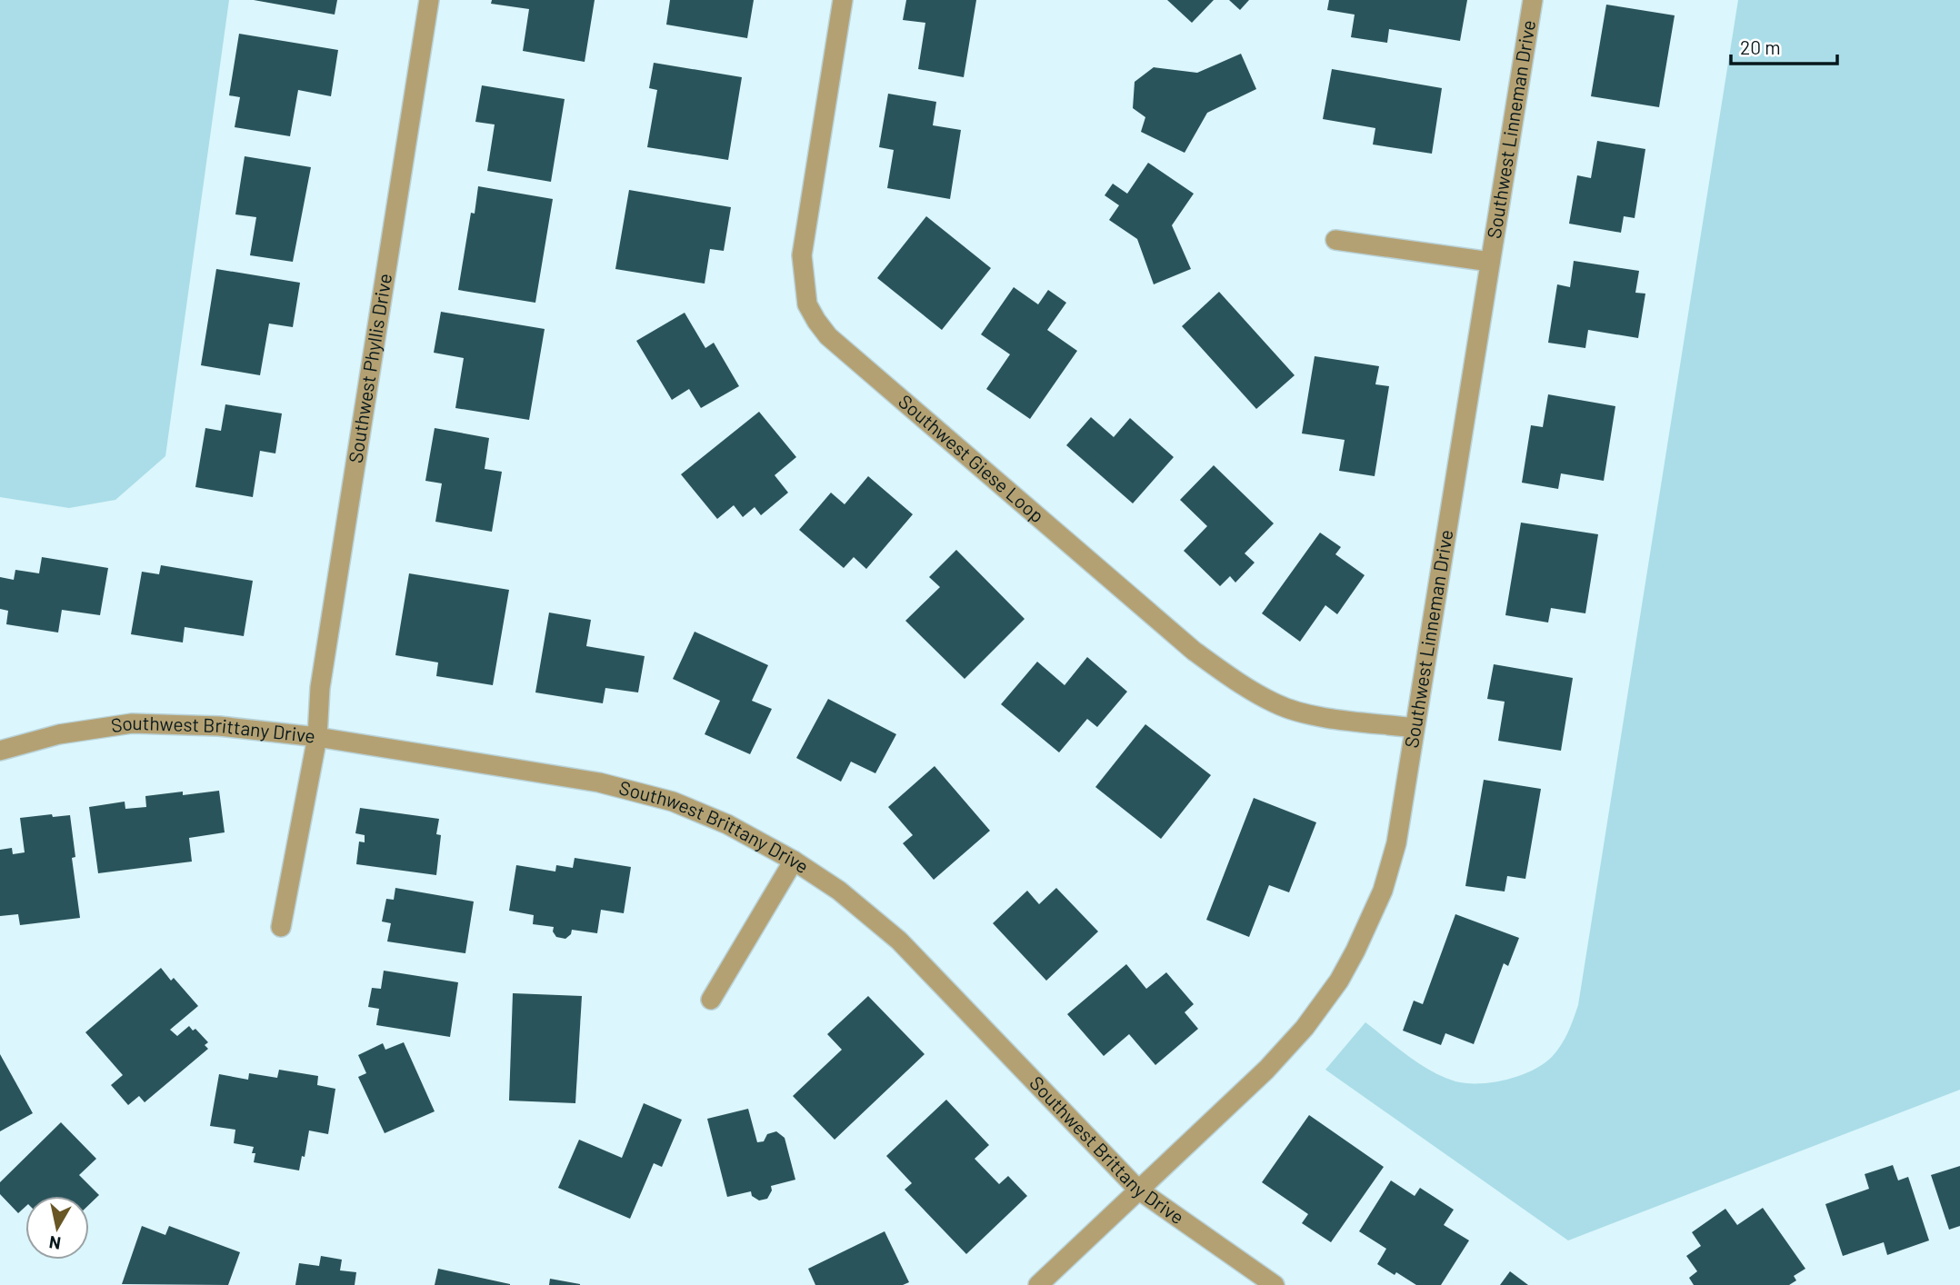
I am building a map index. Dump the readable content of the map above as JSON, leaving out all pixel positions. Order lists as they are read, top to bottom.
{
  "streets": {
    "street": [
      "Southwest Linneman Drive",
      "Southwest Phyllis Drive",
      "Southwest Giese Loop",
      "Southwest Brittany Drive"
    ]
  },
  "crossings": [
    ["Southwest Linneman Drive", "Southwest Giese Loop"],
    ["Southwest Linneman Drive", "Southwest Brittany Drive"],
    ["Southwest Phyllis Drive", "Southwest Brittany Drive"]
  ],
  "scale_bar": "20 m",
  "north": "bottom"
}
